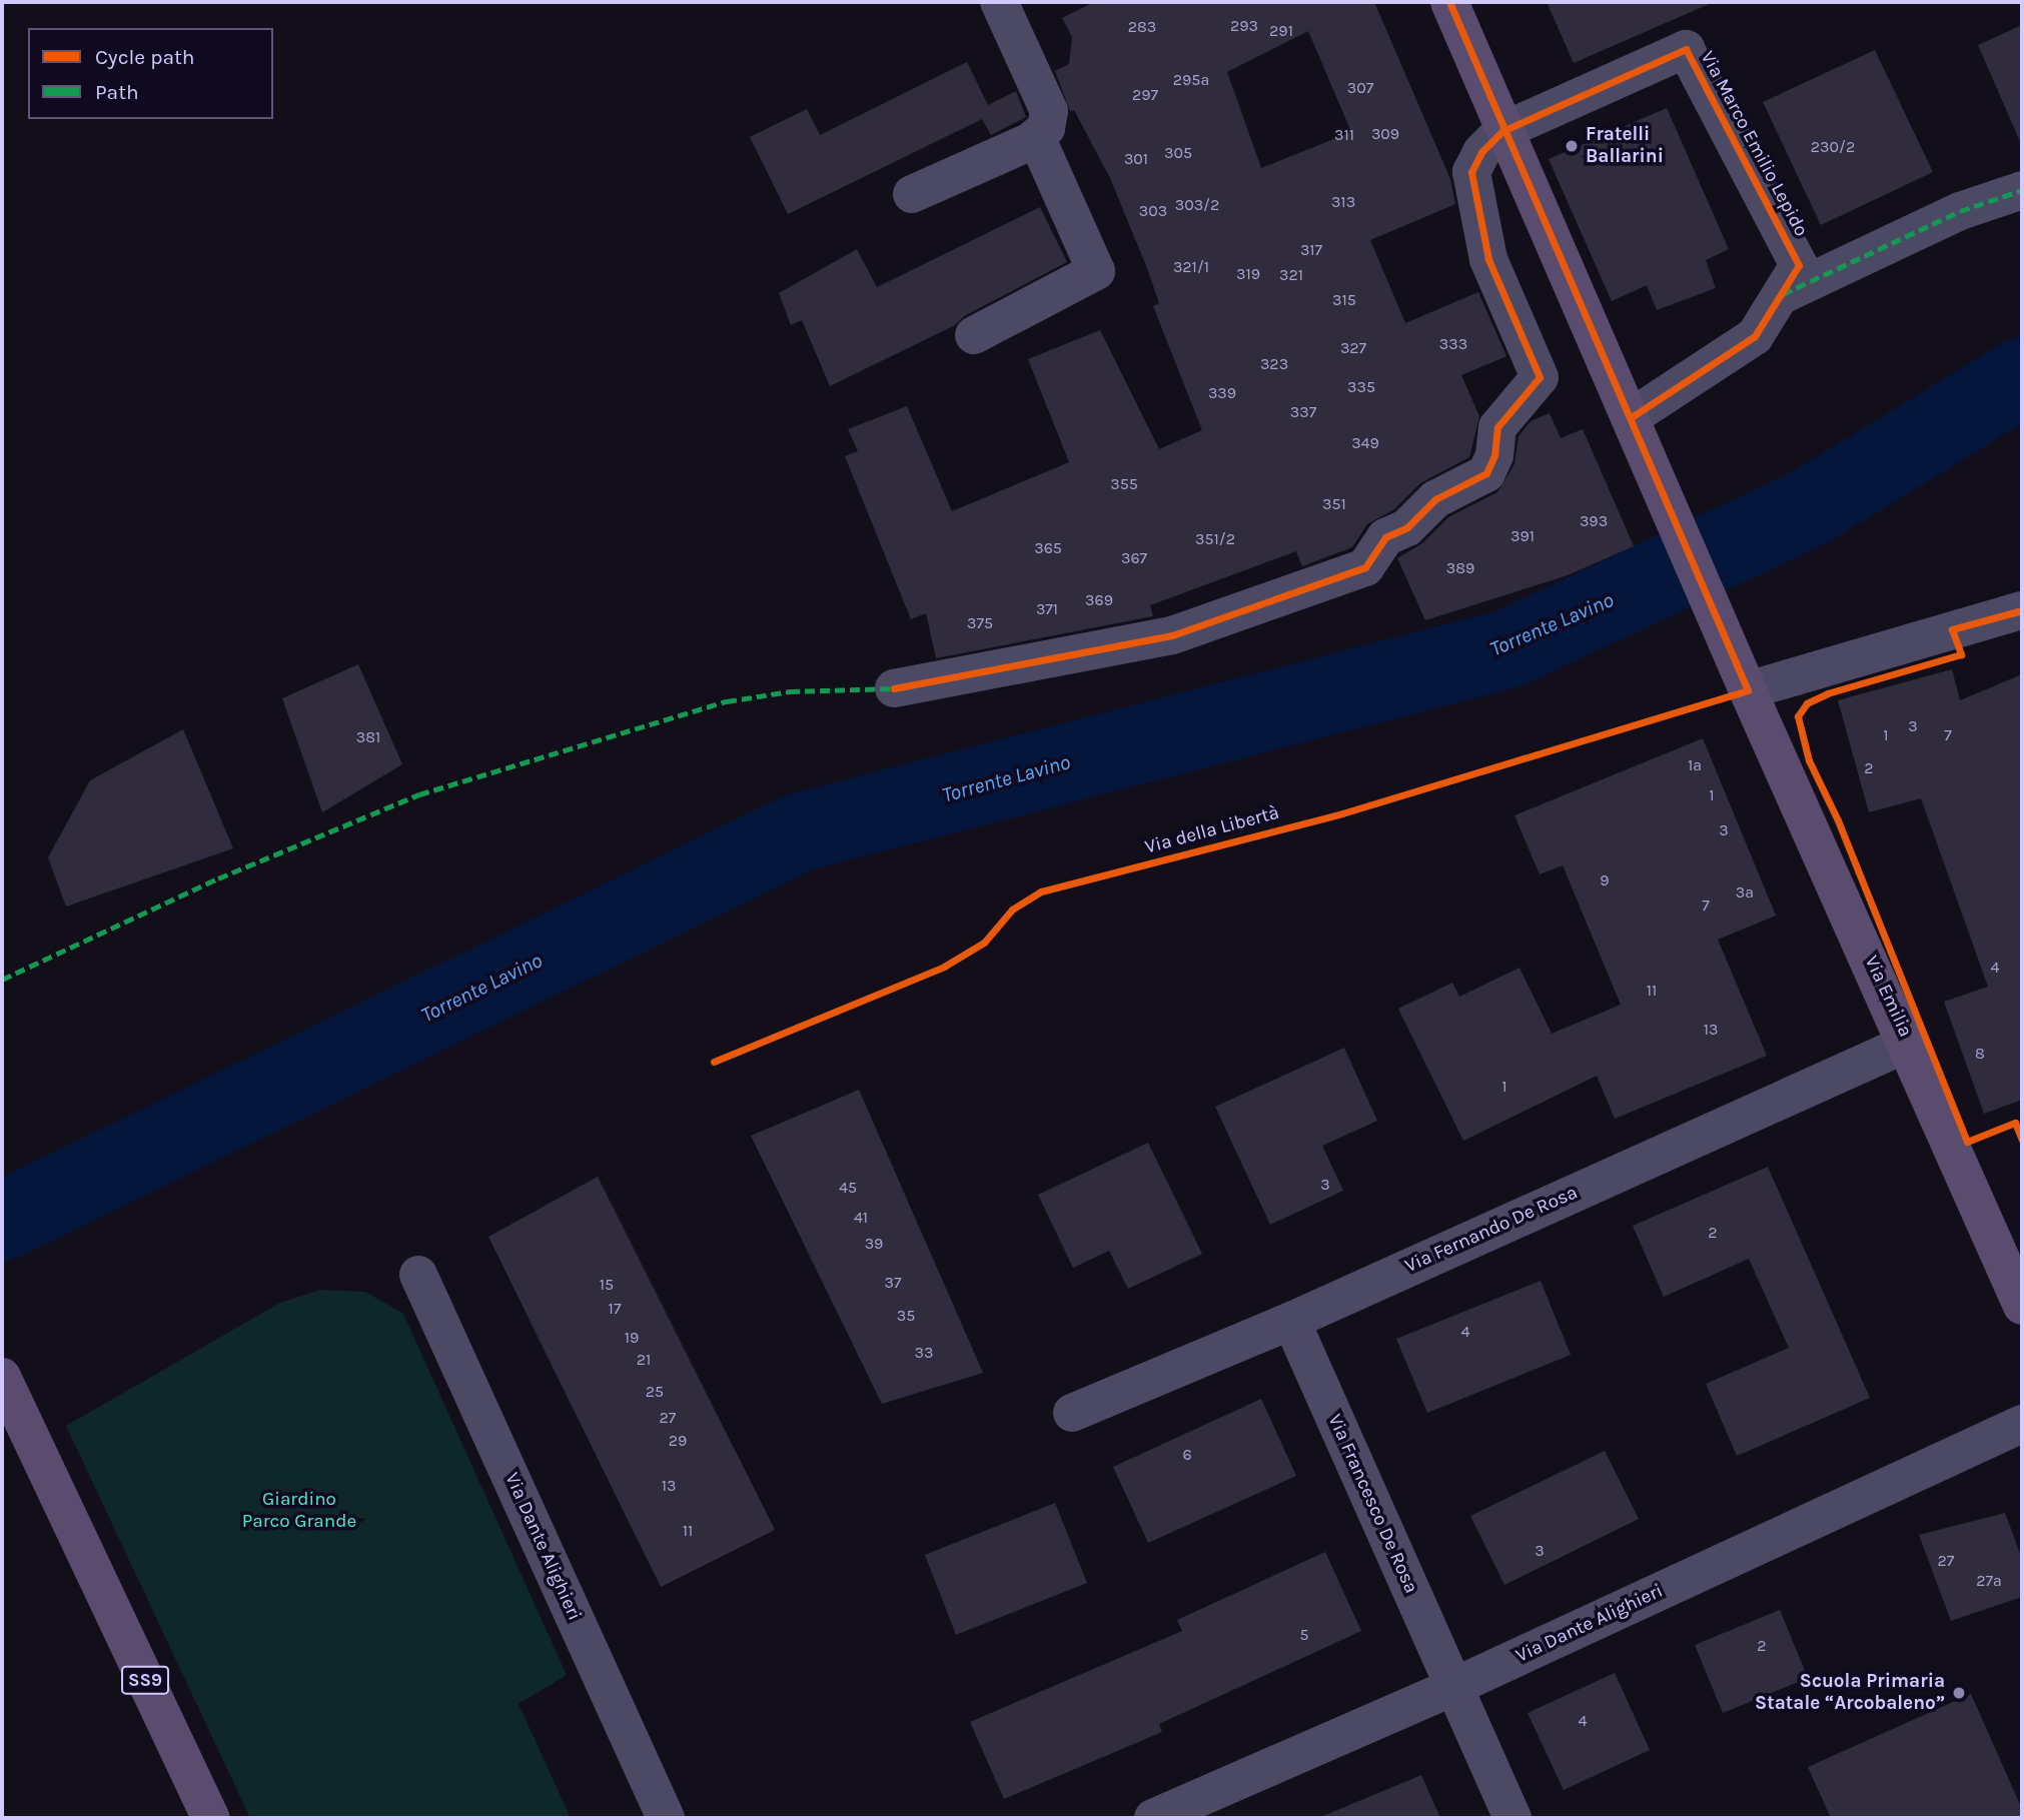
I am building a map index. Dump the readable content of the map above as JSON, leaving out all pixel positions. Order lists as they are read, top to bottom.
{
  "streets": {
    "main road": ["Via Emilia", "SS9"],
    "street": [
      "Via Marco Emilio Lepido",
      "Via Fernando De Rosa",
      "Via Francesco De Rosa",
      "Via Dante Alighieri"
    ],
    "cycle path": ["Via della Libertà"]
  },
  "crossings": [
    ["Via Emilia", "Via Fernando De Rosa"],
    ["Via Fernando De Rosa", "Via Francesco De Rosa"],
    ["Via Francesco De Rosa", "Via Dante Alighieri"]
  ],
  "water": ["Torrente Lavino"],
  "parks": ["Giardino Parco Grande"],
  "places": ["Fratelli Ballarini", "Scuola Primaria Statale “Arcobaleno”"],
  "house_numbers": [
    "293",
    "283",
    "291",
    "295a",
    "307",
    "297",
    "309",
    "311",
    "230/2",
    "305",
    "301",
    "313",
    "303/2",
    "303",
    "317",
    "321/1",
    "319",
    "321",
    "315",
    "333",
    "327",
    "323",
    "335",
    "339",
    "337",
    "349",
    "355",
    "351",
    "393",
    "391",
    "351/2",
    "365",
    "367",
    "389",
    "369",
    "371",
    "375",
    "3",
    "1",
    "7",
    "381",
    "1a",
    "2",
    "1",
    "3",
    "9",
    "3a",
    "7",
    "4",
    "11",
    "13",
    "8",
    "1",
    "3",
    "45",
    "41",
    "2",
    "39",
    "37",
    "15",
    "17",
    "35",
    "4",
    "19",
    "33",
    "21",
    "25",
    "27",
    "29",
    "6",
    "13",
    "11",
    "3",
    "27",
    "27a",
    "5",
    "2",
    "4"
  ],
  "legend": ["Cycle path", "Path"]
}
